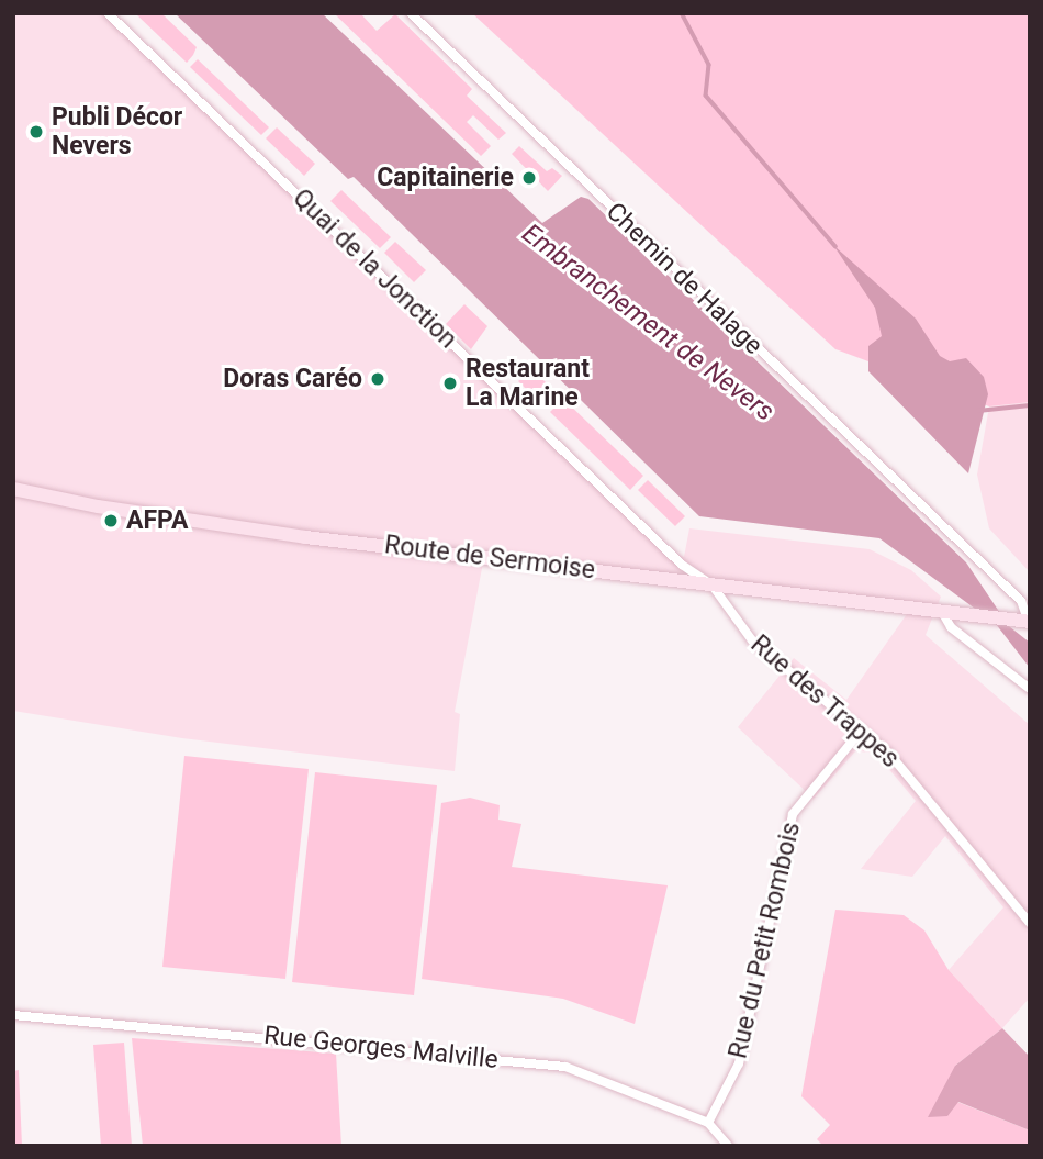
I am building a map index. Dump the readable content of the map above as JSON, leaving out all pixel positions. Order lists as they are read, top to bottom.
{
  "streets": {
    "main road": ["Route de Sermoise"],
    "street": [
      "Quai de la Jonction",
      "Chemin de Halage",
      "Rue des Trappes",
      "Rue du Petit Rombois",
      "Rue Georges Malville"
    ]
  },
  "crossings": [
    ["Quai de la Jonction", "Route de Sermoise"],
    ["Quai de la Jonction", "Rue des Trappes"],
    ["Chemin de Halage", "Route de Sermoise"],
    ["Route de Sermoise", "Rue des Trappes"],
    ["Rue des Trappes", "Rue du Petit Rombois"],
    ["Rue du Petit Rombois", "Rue Georges Malville"]
  ],
  "water": ["Embranchement de Nevers"],
  "places": [
    "Publi Décor Nevers",
    "Capitainerie",
    "Doras Caréo",
    "Restaurant La Marine",
    "AFPA"
  ]
}
